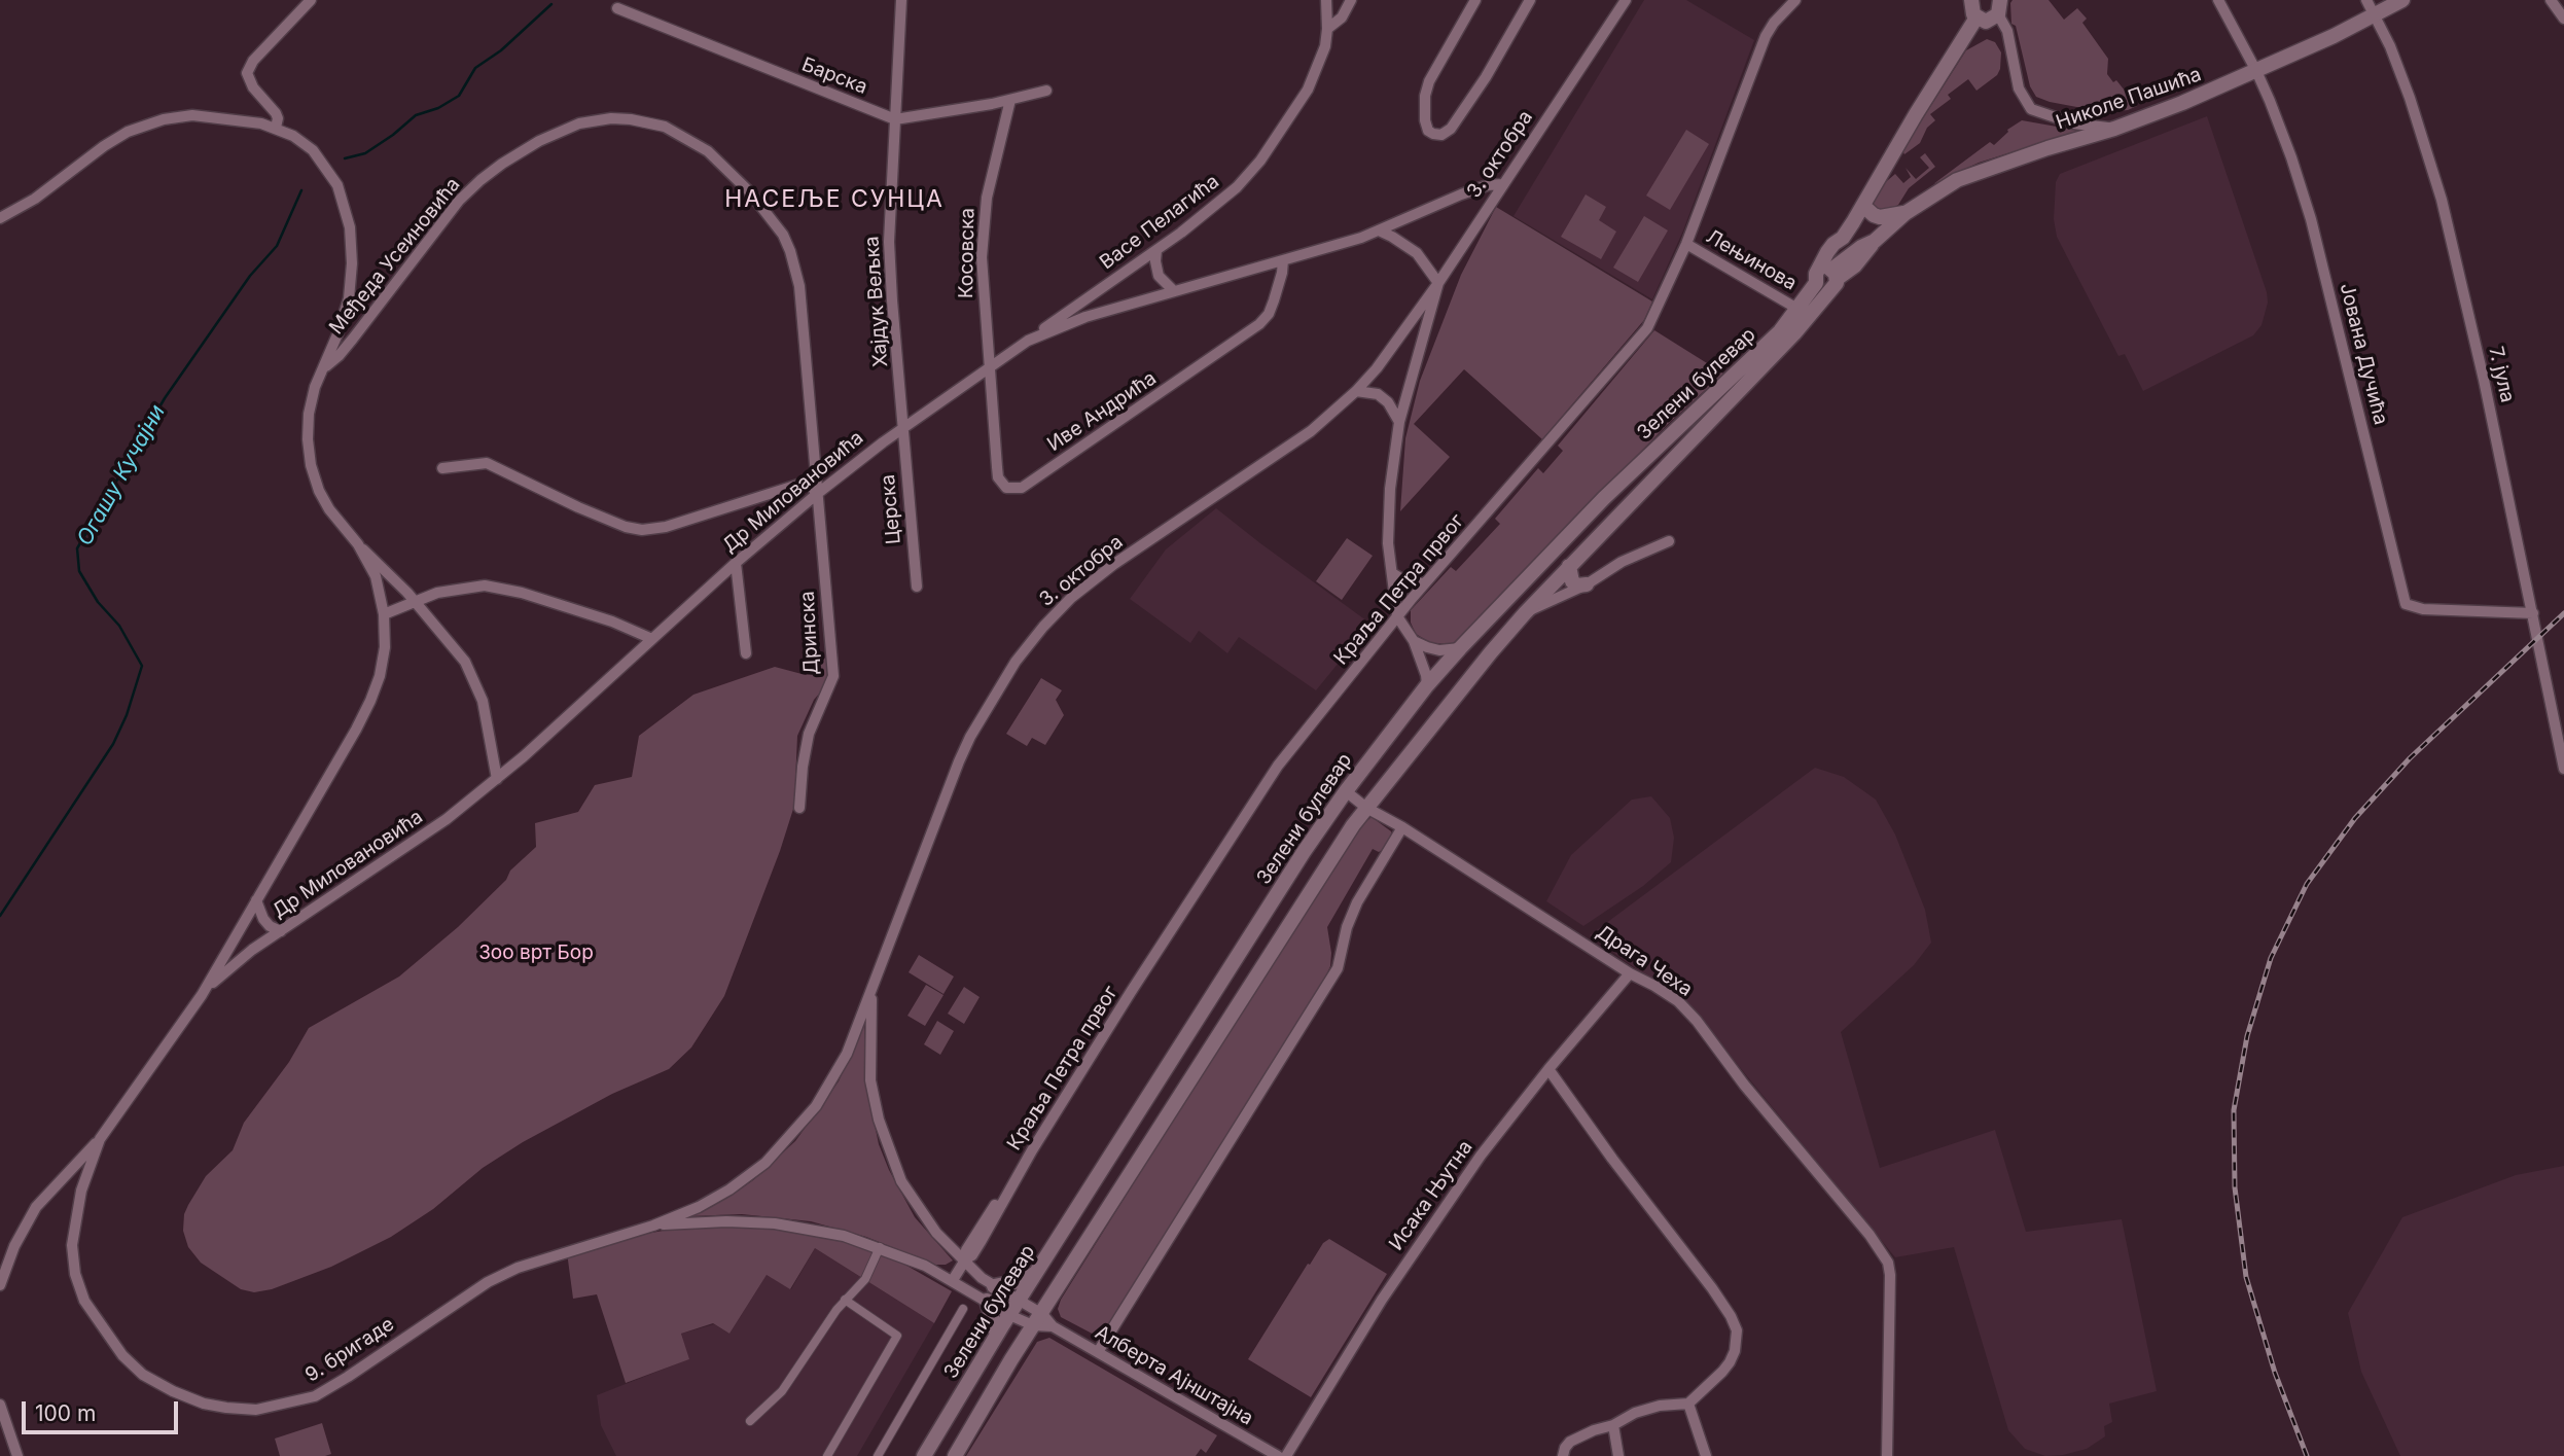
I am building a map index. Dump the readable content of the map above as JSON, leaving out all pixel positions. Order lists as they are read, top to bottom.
{
  "streets": {
    "street": [
      "Барска",
      "Николе Пашића",
      "3. октобра",
      "Васе Пелагића",
      "Косовска",
      "Међеда Усеиновића",
      "Лењинова",
      "Хајдук Вељка",
      "Јована Дучића",
      "7. јула",
      "Зелени булевар",
      "Иве Андрића",
      "Др Миловановића",
      "Церска",
      "Краља Петра првог",
      "Дринска",
      "Драга Чеха",
      "Исака Њутна",
      "9. бригаде",
      "Алберта Ајнштајна"
    ]
  },
  "crossings": [
    ["Барска", "Хајдук Вељка"],
    ["Николе Пашића", "Јована Дучића"],
    ["Николе Пашића", "7. јула"],
    ["Николе Пашића", "Зелени булевар"],
    ["3. октобра", "Др Миловановића"],
    ["3. октобра", "9. бригаде"],
    ["Васе Пелагића", "Др Миловановића"],
    ["Косовска", "Иве Андрића"],
    ["Косовска", "Др Миловановића"],
    ["Међеда Усеиновића", "Др Миловановића"],
    ["Међеда Усеиновића", "Дринска"],
    ["Лењинова", "Зелени булевар"],
    ["Лењинова", "Краља Петра првог"],
    ["Хајдук Вељка", "Др Миловановића"],
    ["Хајдук Вељка", "Церска"],
    ["Јована Дучића", "7. јула"],
    ["Зелени булевар", "Драга Чеха"],
    ["Зелени булевар", "Алберта Ајнштајна"],
    ["Иве Андрића", "Др Миловановића"],
    ["Др Миловановића", "Церска"],
    ["Др Миловановића", "Дринска"],
    ["Др Миловановића", "9. бригаде"],
    ["Драга Чеха", "Исака Њутна"]
  ],
  "districts": ["НАСЕЉЕ СУНЦА"],
  "water": ["Огашу Кучајни"],
  "parks": ["Зоо врт Бор"],
  "scale_bar": "100 m"
}
